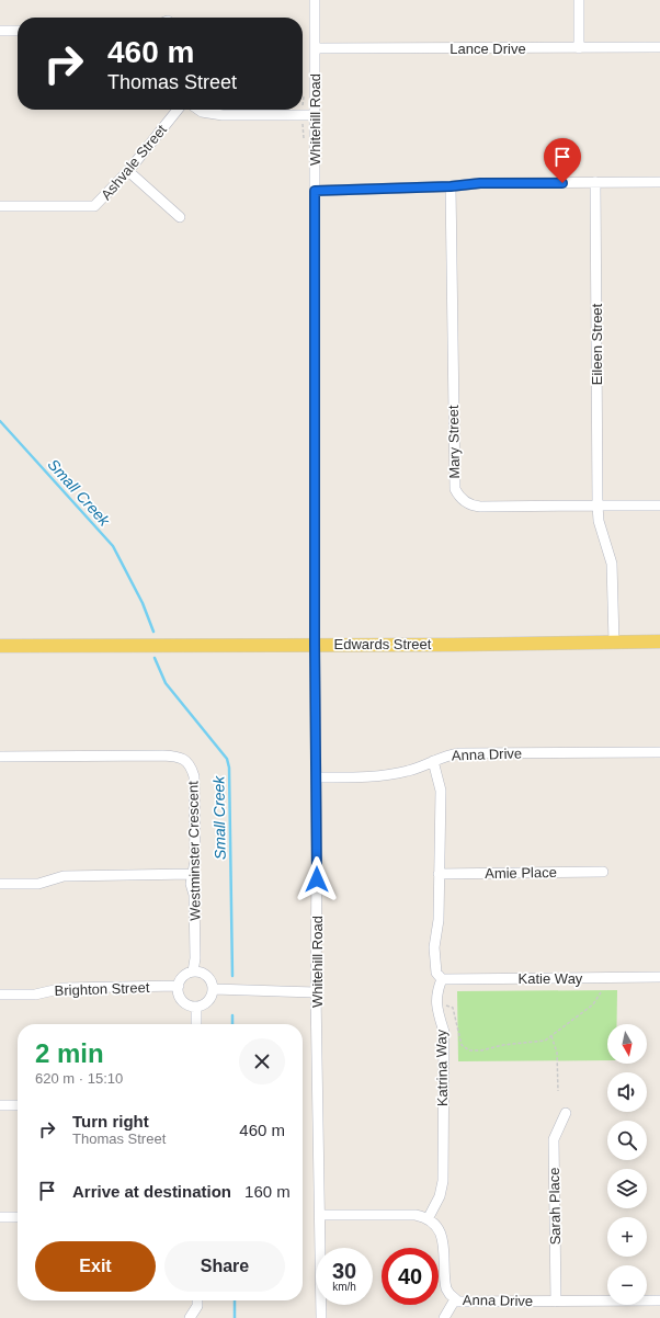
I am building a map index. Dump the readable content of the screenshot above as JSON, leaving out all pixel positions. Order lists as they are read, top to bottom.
{
  "streets": {
    "main road": ["Edwards Street"],
    "street": [
      "Lance Drive",
      "Whitehill Road",
      "Ashvale Street",
      "Eileen Street",
      "Mary Street",
      "Anna Drive",
      "Westminster Crescent",
      "Amie Place",
      "Katie Way",
      "Brighton Street",
      "Katrina Way",
      "Sarah Place"
    ]
  },
  "crossings": [
    ["Lance Drive", "Whitehill Road"],
    ["Whitehill Road", "Edwards Street"],
    ["Whitehill Road", "Anna Drive"],
    ["Eileen Street", "Mary Street"],
    ["Anna Drive", "Katrina Way"],
    ["Anna Drive", "Sarah Place"],
    ["Westminster Crescent", "Brighton Street"],
    ["Katie Way", "Katrina Way"]
  ],
  "water": ["Small Creek"],
  "north": "bottom",
  "page": {
    "turn": ["460 m", "Thomas Street"],
    "map_buttons": ["+", "−"],
    "heading": ["2 min", "620 m · 15:10"],
    "list": [
      {
        "name": "Turn right",
        "note": "Thomas Street",
        "value": "460 m"
      },
      {
        "name": "Arrive at destination",
        "value": "160 m"
      }
    ],
    "buttons": ["Exit", "Share"],
    "speed": "30 km/h",
    "limit": "40"
  }
}
